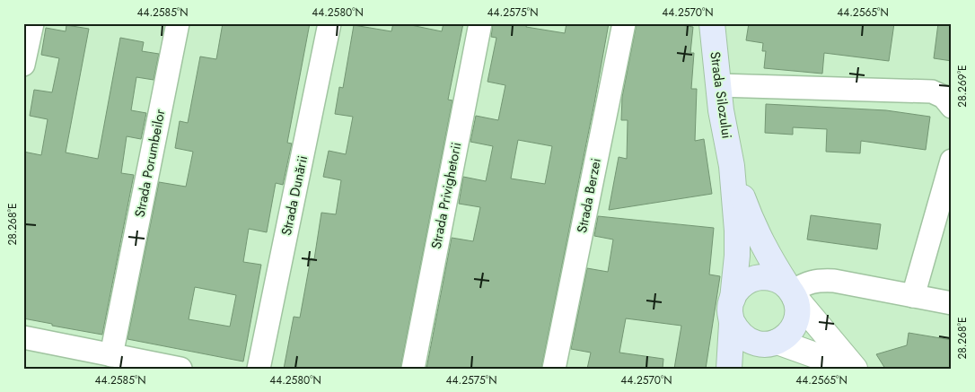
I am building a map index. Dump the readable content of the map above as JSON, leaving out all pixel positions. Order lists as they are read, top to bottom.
{
  "streets": {
    "main road": ["Strada Silozului"],
    "street": [
      "Strada Porumbeilor",
      "Strada Dunării",
      "Strada Privighetorii",
      "Strada Berzei"
    ]
  },
  "coordinates": [
    "44.2585°N",
    "44.2580°N",
    "44.2575°N",
    "44.2570°N",
    "44.2565°N",
    "28.269°E",
    "28.268°E"
  ]
}
